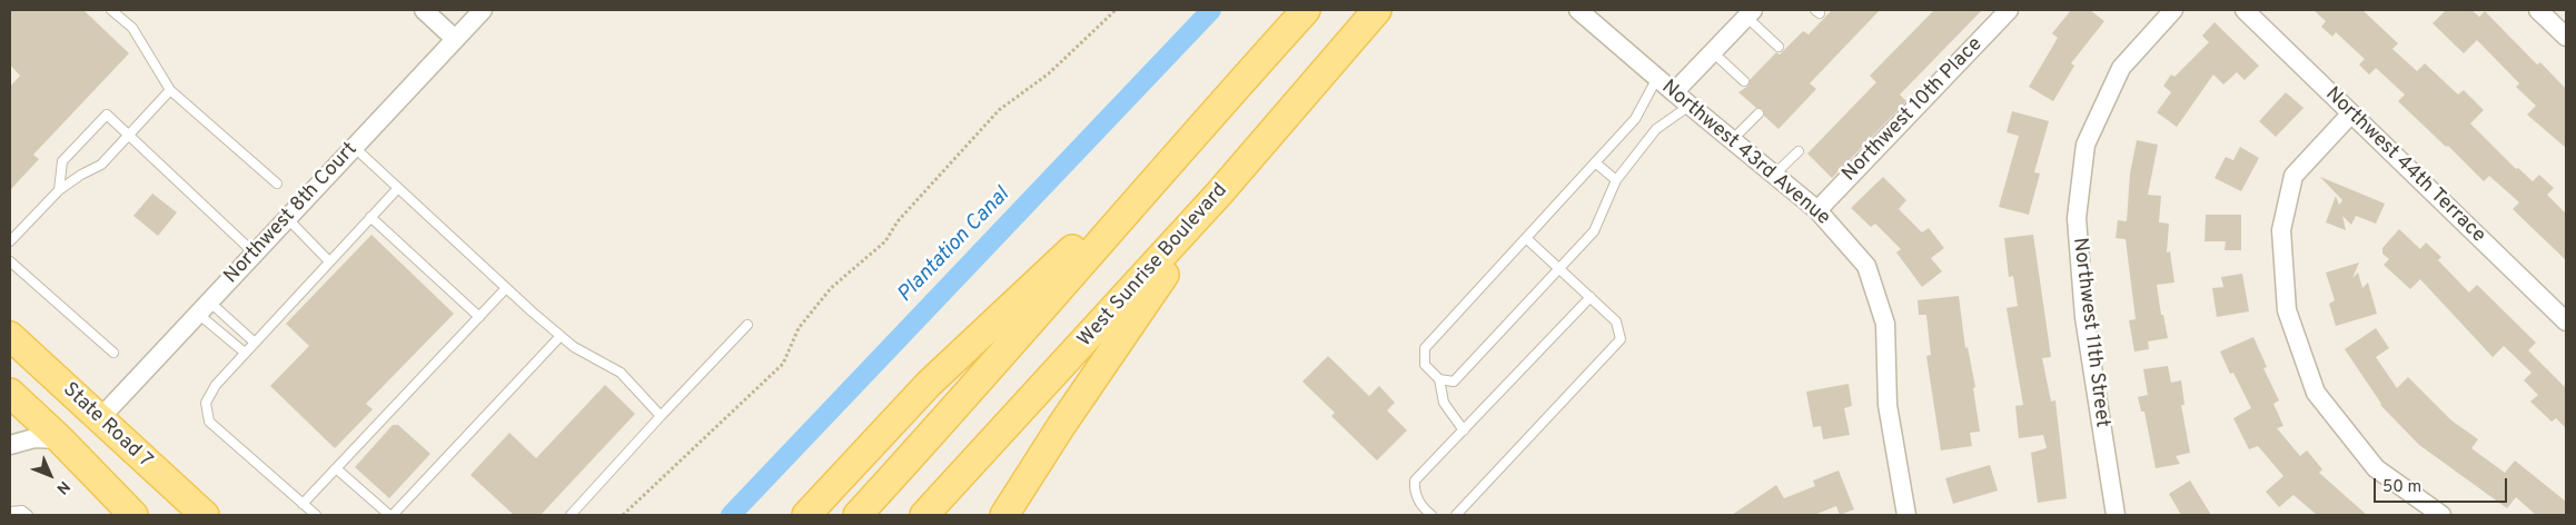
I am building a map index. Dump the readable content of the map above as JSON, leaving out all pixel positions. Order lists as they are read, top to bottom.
{
  "streets": {
    "main road": ["West Sunrise Boulevard", "State Road 7"],
    "street": [
      "Northwest 10th Place",
      "Northwest 43rd Avenue",
      "Northwest 44th Terrace",
      "Northwest 8th Court",
      "Northwest 11th Street"
    ]
  },
  "crossings": [
    ["Northwest 10th Place", "Northwest 43rd Avenue"],
    ["Northwest 8th Court", "State Road 7"]
  ],
  "water": ["Plantation Canal"],
  "scale_bar": "50 m",
  "north": "bottom right"
}
